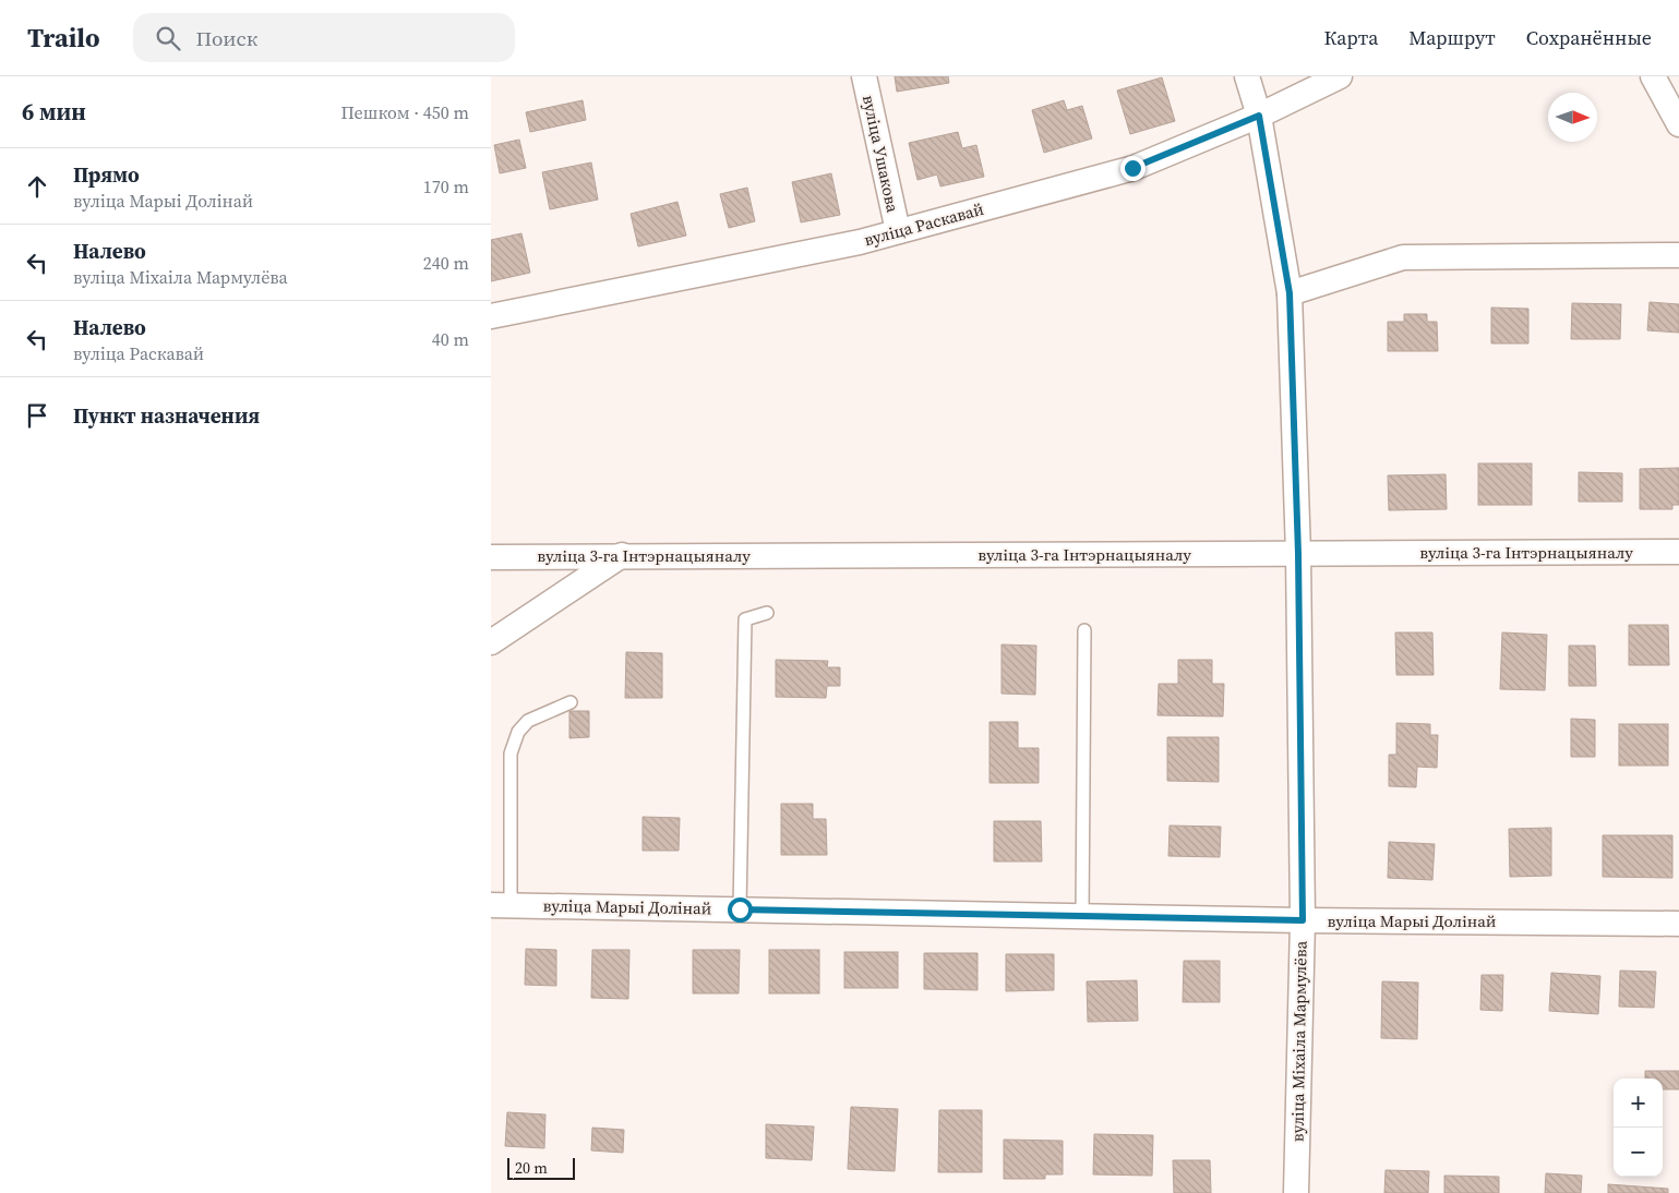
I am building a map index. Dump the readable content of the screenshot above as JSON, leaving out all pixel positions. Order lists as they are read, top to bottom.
{
  "streets": {
    "street": [
      "вуліца Ушакова",
      "вуліца Раскавай",
      "вуліца 3-га Інтэрнацыяналу",
      "вуліца Марыі Долінай",
      "вуліца Міхаіла Мармулёва"
    ]
  },
  "crossings": [
    ["вуліца Ушакова", "вуліца Раскавай"],
    ["вуліца Раскавай", "вуліца Міхаіла Мармулёва"],
    ["вуліца 3-га Інтэрнацыяналу", "вуліца Міхаіла Мармулёва"],
    ["вуліца Марыі Долінай", "вуліца Міхаіла Мармулёва"]
  ],
  "scale_bar": "20 m",
  "north": "right",
  "page": {
    "header": "Trailo",
    "search": "Поиск",
    "nav": ["Карта", "Маршрут", "Сохранённые"],
    "heading": ["6 мин", "Пешком · 450 m"],
    "list": [
      ["Прямо", "вуліца Марыі Долінай", "170 m"],
      ["Налево", "вуліца Міхаіла Мармулёва", "240 m"],
      ["Налево", "вуліца Раскавай", "40 m"],
      "Пункт назначения"
    ],
    "map_buttons": ["+", "−"],
    "scale": "20 m"
  }
}
